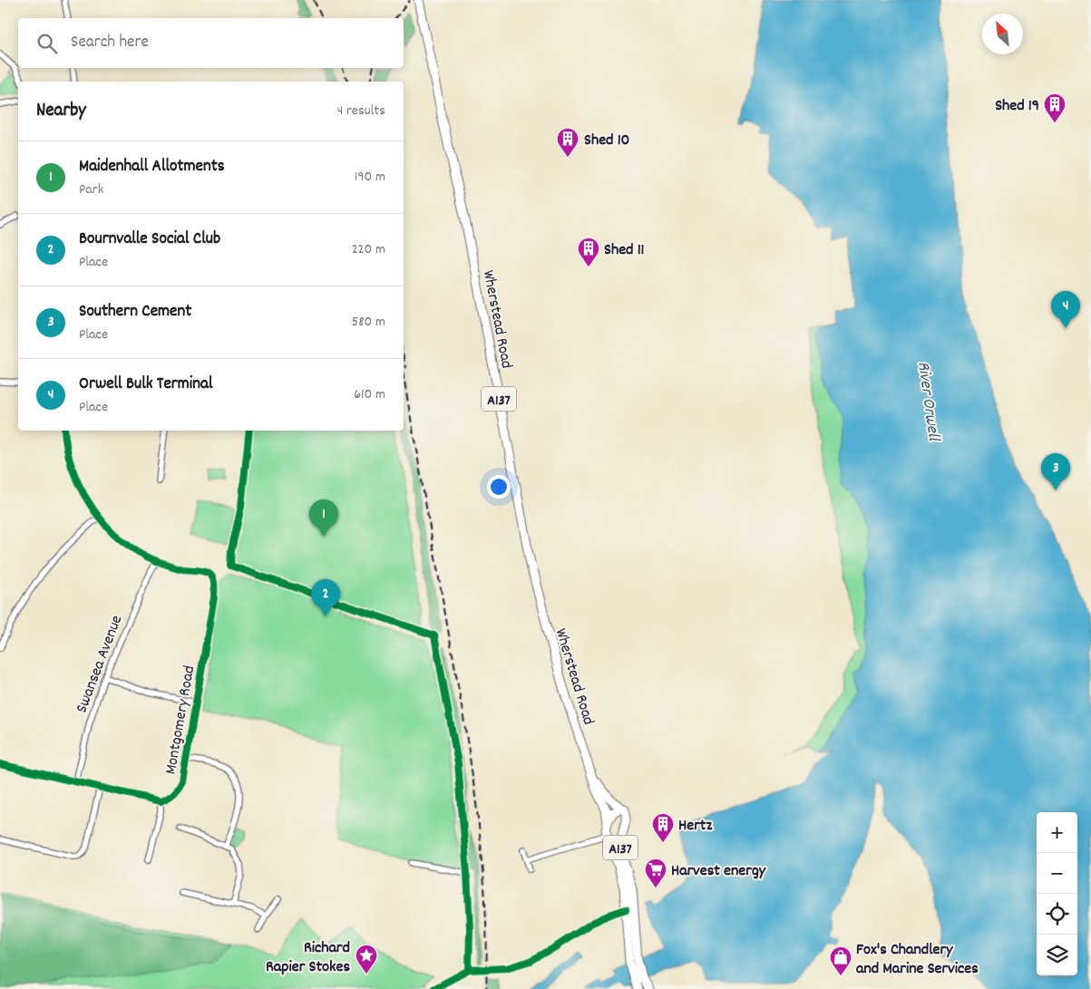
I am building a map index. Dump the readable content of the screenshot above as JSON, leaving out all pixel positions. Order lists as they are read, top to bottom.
{
  "streets": {
    "main road": ["Wherstead Road", "A137"],
    "street": ["Swansea Avenue", "Montgomery Road"]
  },
  "crossings": [
    ["Wherstead Road", "A137"],
    ["Swansea Avenue", "Montgomery Road"]
  ],
  "water": ["River Orwell"],
  "places": {
    "building": [
      "Shed 19",
      "Shed 10",
      "Shed 11",
      "Hertz"
    ],
    "supermarket": ["Harvest energy"],
    "place": ["Richard Rapier Stokes"],
    "shop": ["Fox's Chandlery and Marine Services"]
  },
  "north": "top left",
  "page": {
    "search": "Search here",
    "heading": ["Nearby", "4 results"],
    "list": [
      {
        "mark": "1",
        "name": "Maidenhall Allotments",
        "note": "Park",
        "value": "190 m"
      },
      {
        "mark": "2",
        "name": "Bournvalle Social Club",
        "note": "Place",
        "value": "220 m"
      },
      {
        "mark": "3",
        "name": "Southern Cement",
        "note": "Place",
        "value": "580 m"
      },
      {
        "mark": "4",
        "name": "Orwell Bulk Terminal",
        "note": "Place",
        "value": "610 m"
      }
    ],
    "pins": [
      "4",
      "3",
      "1",
      "2"
    ],
    "map_buttons": ["+", "−"]
  }
}
